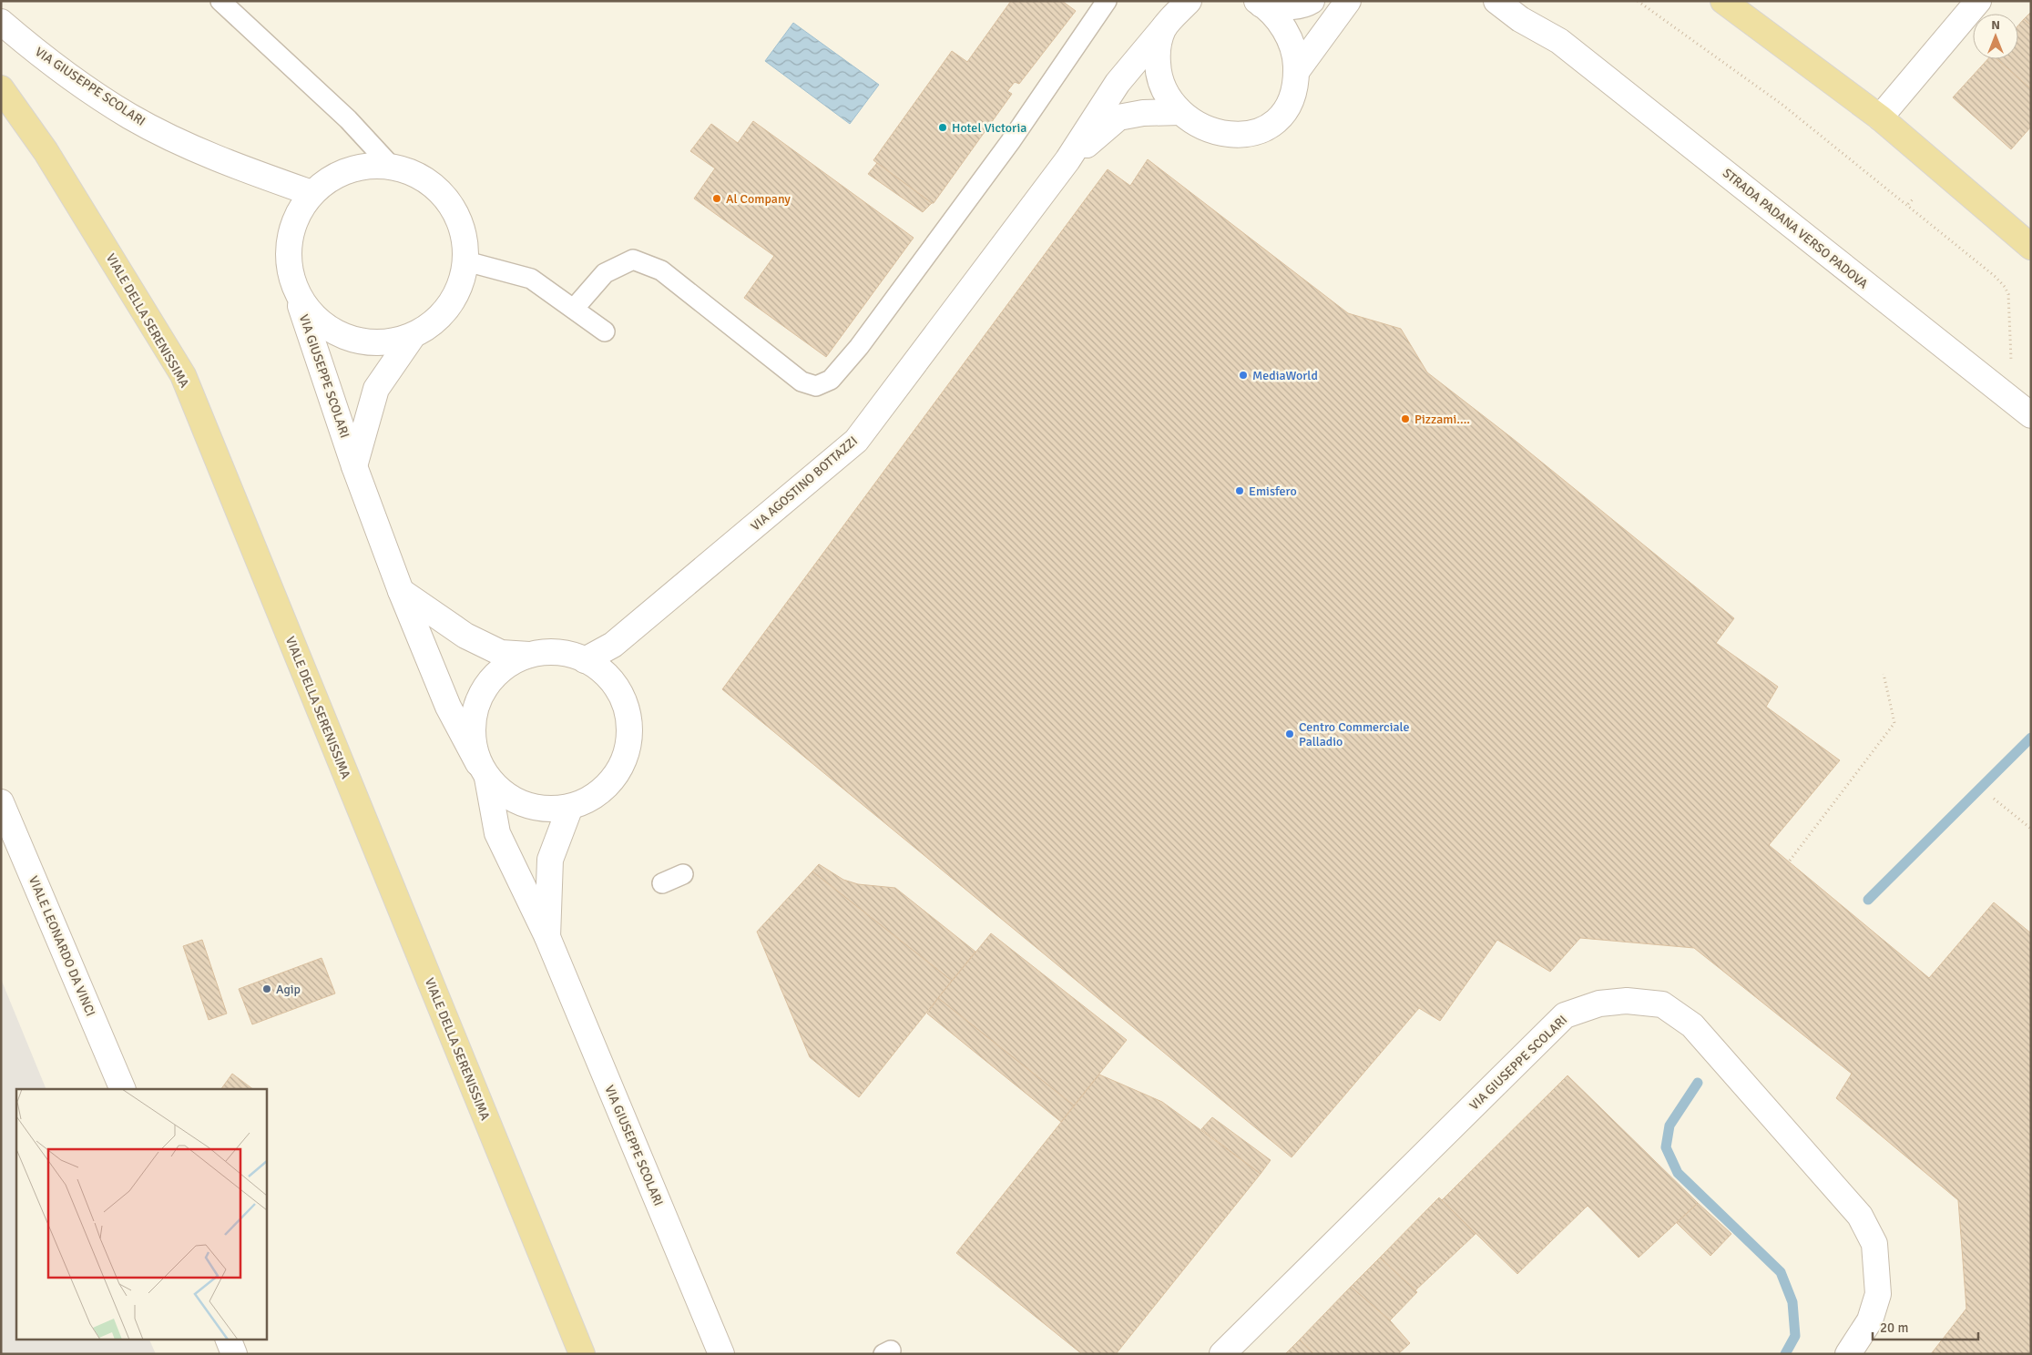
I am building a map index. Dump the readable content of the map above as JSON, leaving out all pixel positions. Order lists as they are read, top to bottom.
{
  "streets": {
    "main road": ["VIALE DELLA SERENISSIMA"],
    "street": [
      "VIA GIUSEPPE SCOLARI",
      "STRADA PADANA VERSO PADOVA",
      "VIA AGOSTINO BOTTAZZI",
      "VIALE LEONARDO DA VINCI"
    ]
  },
  "crossings": [
    ["VIA GIUSEPPE SCOLARI", "VIA AGOSTINO BOTTAZZI"]
  ],
  "places": [
    "Hotel Victoria",
    "Al Company",
    "MediaWorld",
    "Pizzami....",
    "Emisfero",
    "Centro Commerciale Palladio",
    "Agip"
  ],
  "scale_bar": "20 m",
  "north": "top"
}
